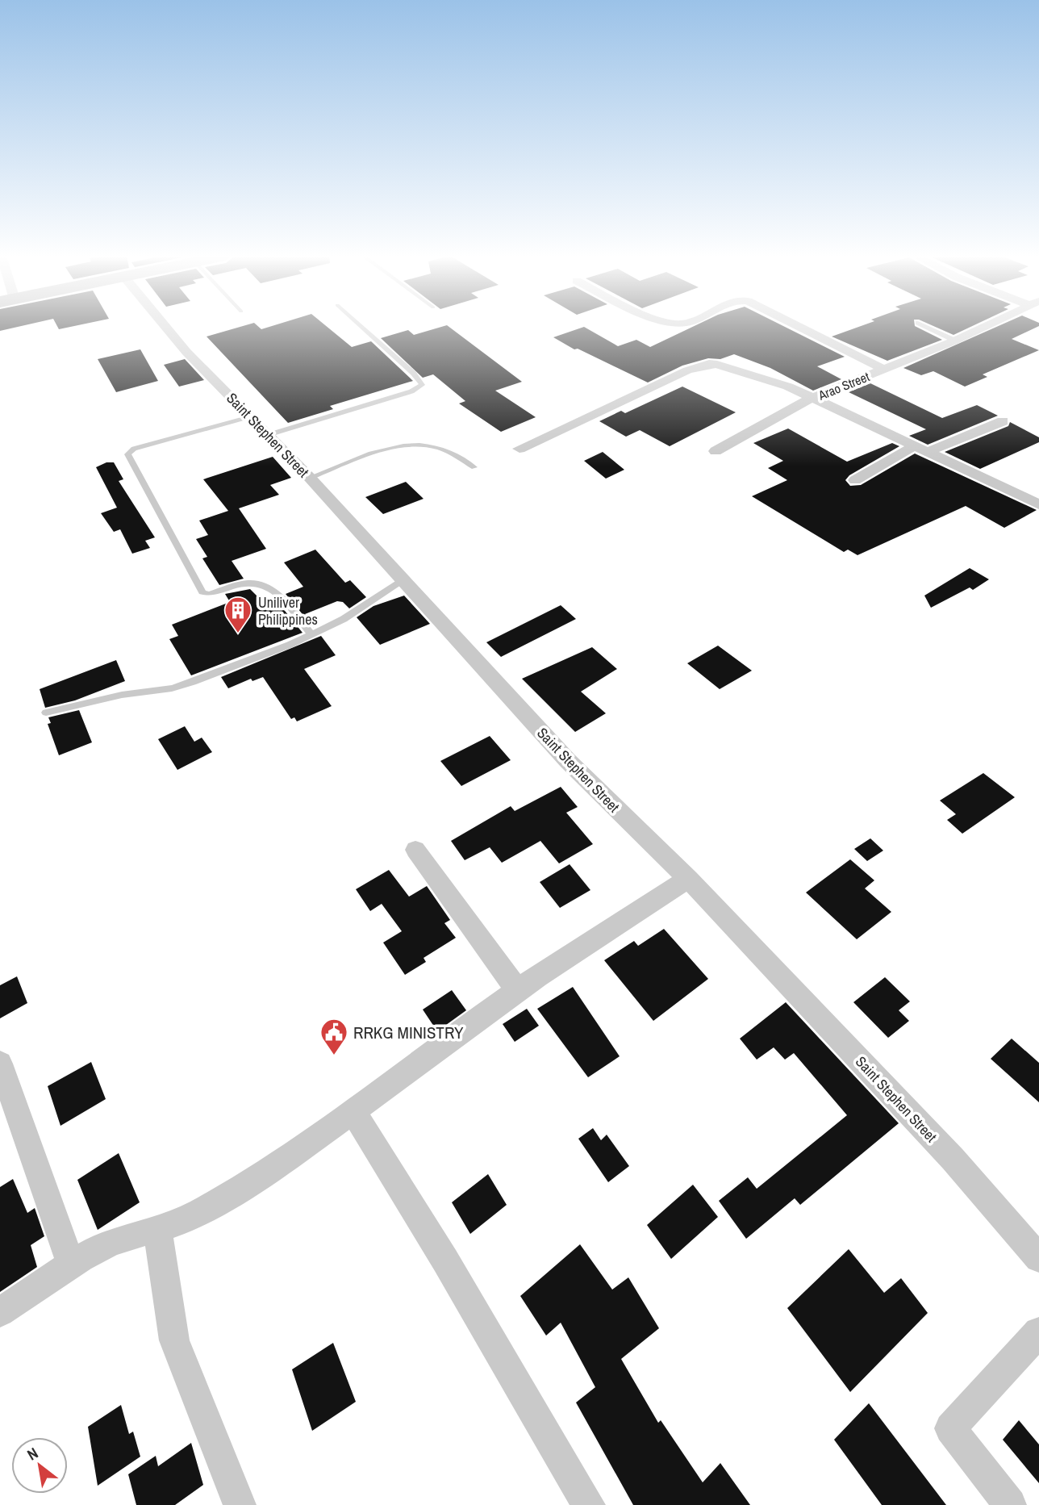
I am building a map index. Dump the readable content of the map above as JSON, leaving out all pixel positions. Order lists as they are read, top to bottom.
{
  "streets": {
    "street": ["Arao Street", "Saint Stephen Street"]
  },
  "places": {
    "building": ["Uniliver Philippines"],
    "public building": ["RRKG MINISTRY"]
  },
  "north": "top left"
}
